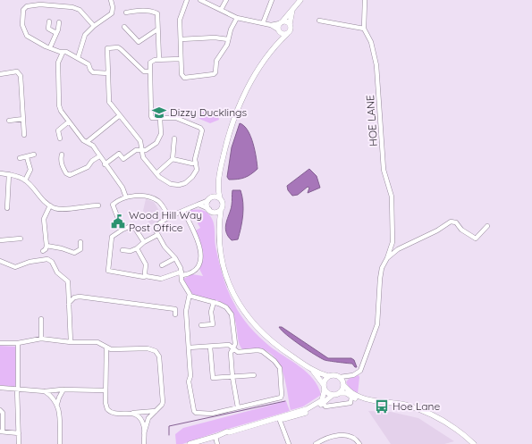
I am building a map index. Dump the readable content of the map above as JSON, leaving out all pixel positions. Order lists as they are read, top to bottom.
{
  "streets": {
    "street": ["HOE LANE"]
  },
  "places": {
    "school or university": ["Dizzy Ducklings"],
    "public building": ["Wood Hill Way Post Office"],
    "bus stop": ["Hoe Lane"]
  }
}
